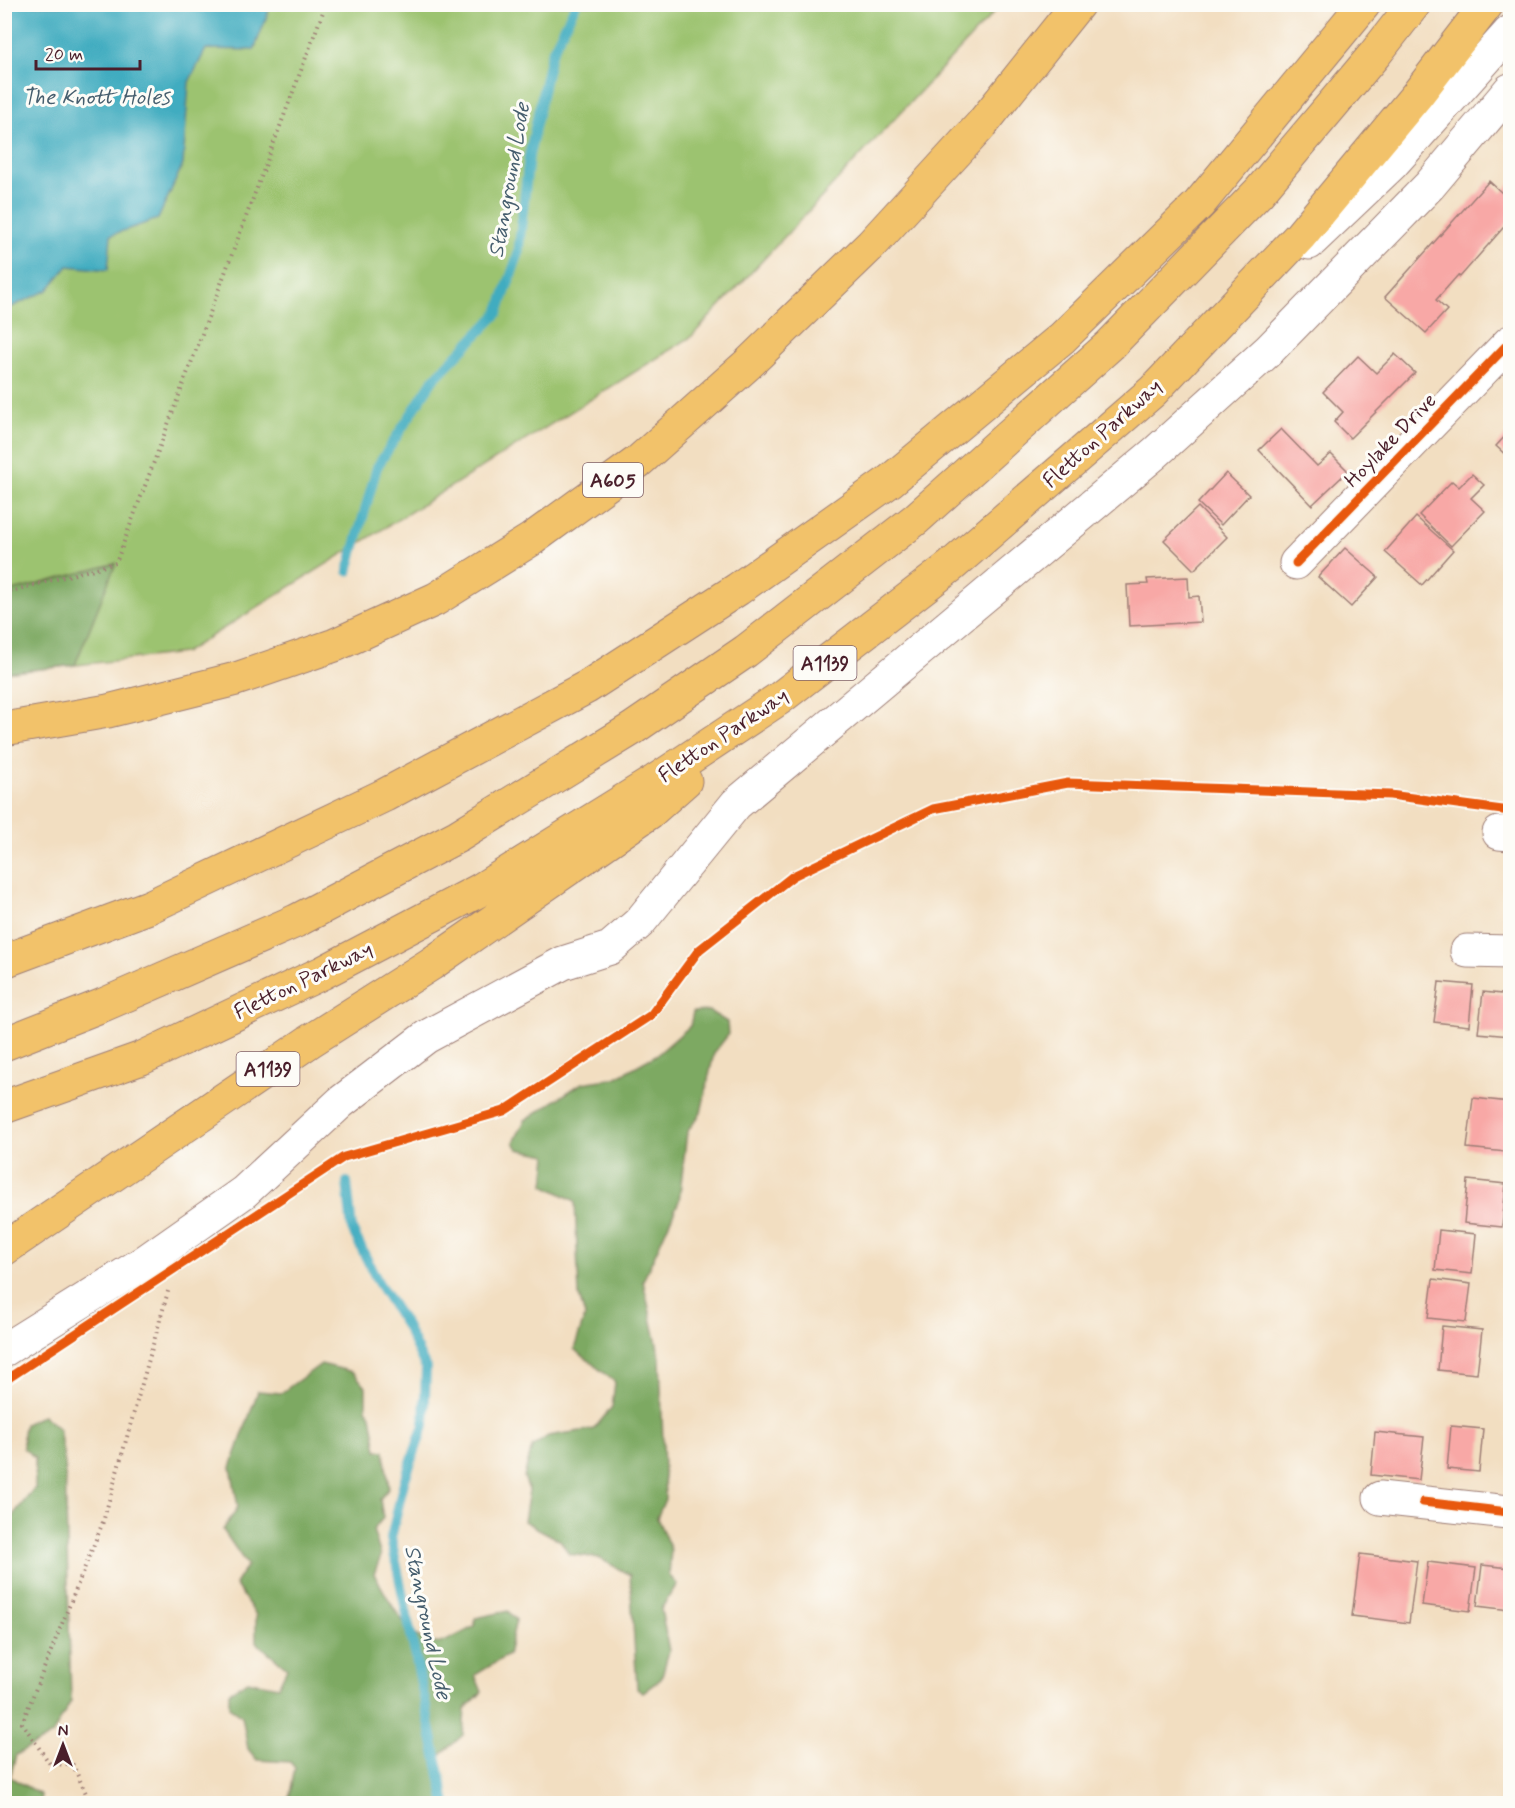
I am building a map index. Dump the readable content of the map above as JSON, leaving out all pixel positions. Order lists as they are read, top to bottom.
{
  "streets": {
    "main road": ["Fletton Parkway", "A605", "A1139"],
    "street": ["Hoylake Drive"]
  },
  "crossings": [
    ["Fletton Parkway", "A1139"]
  ],
  "water": ["The Knott Holes", "Stanground Lode"],
  "scale_bar": "20 m",
  "north": "top"
}
